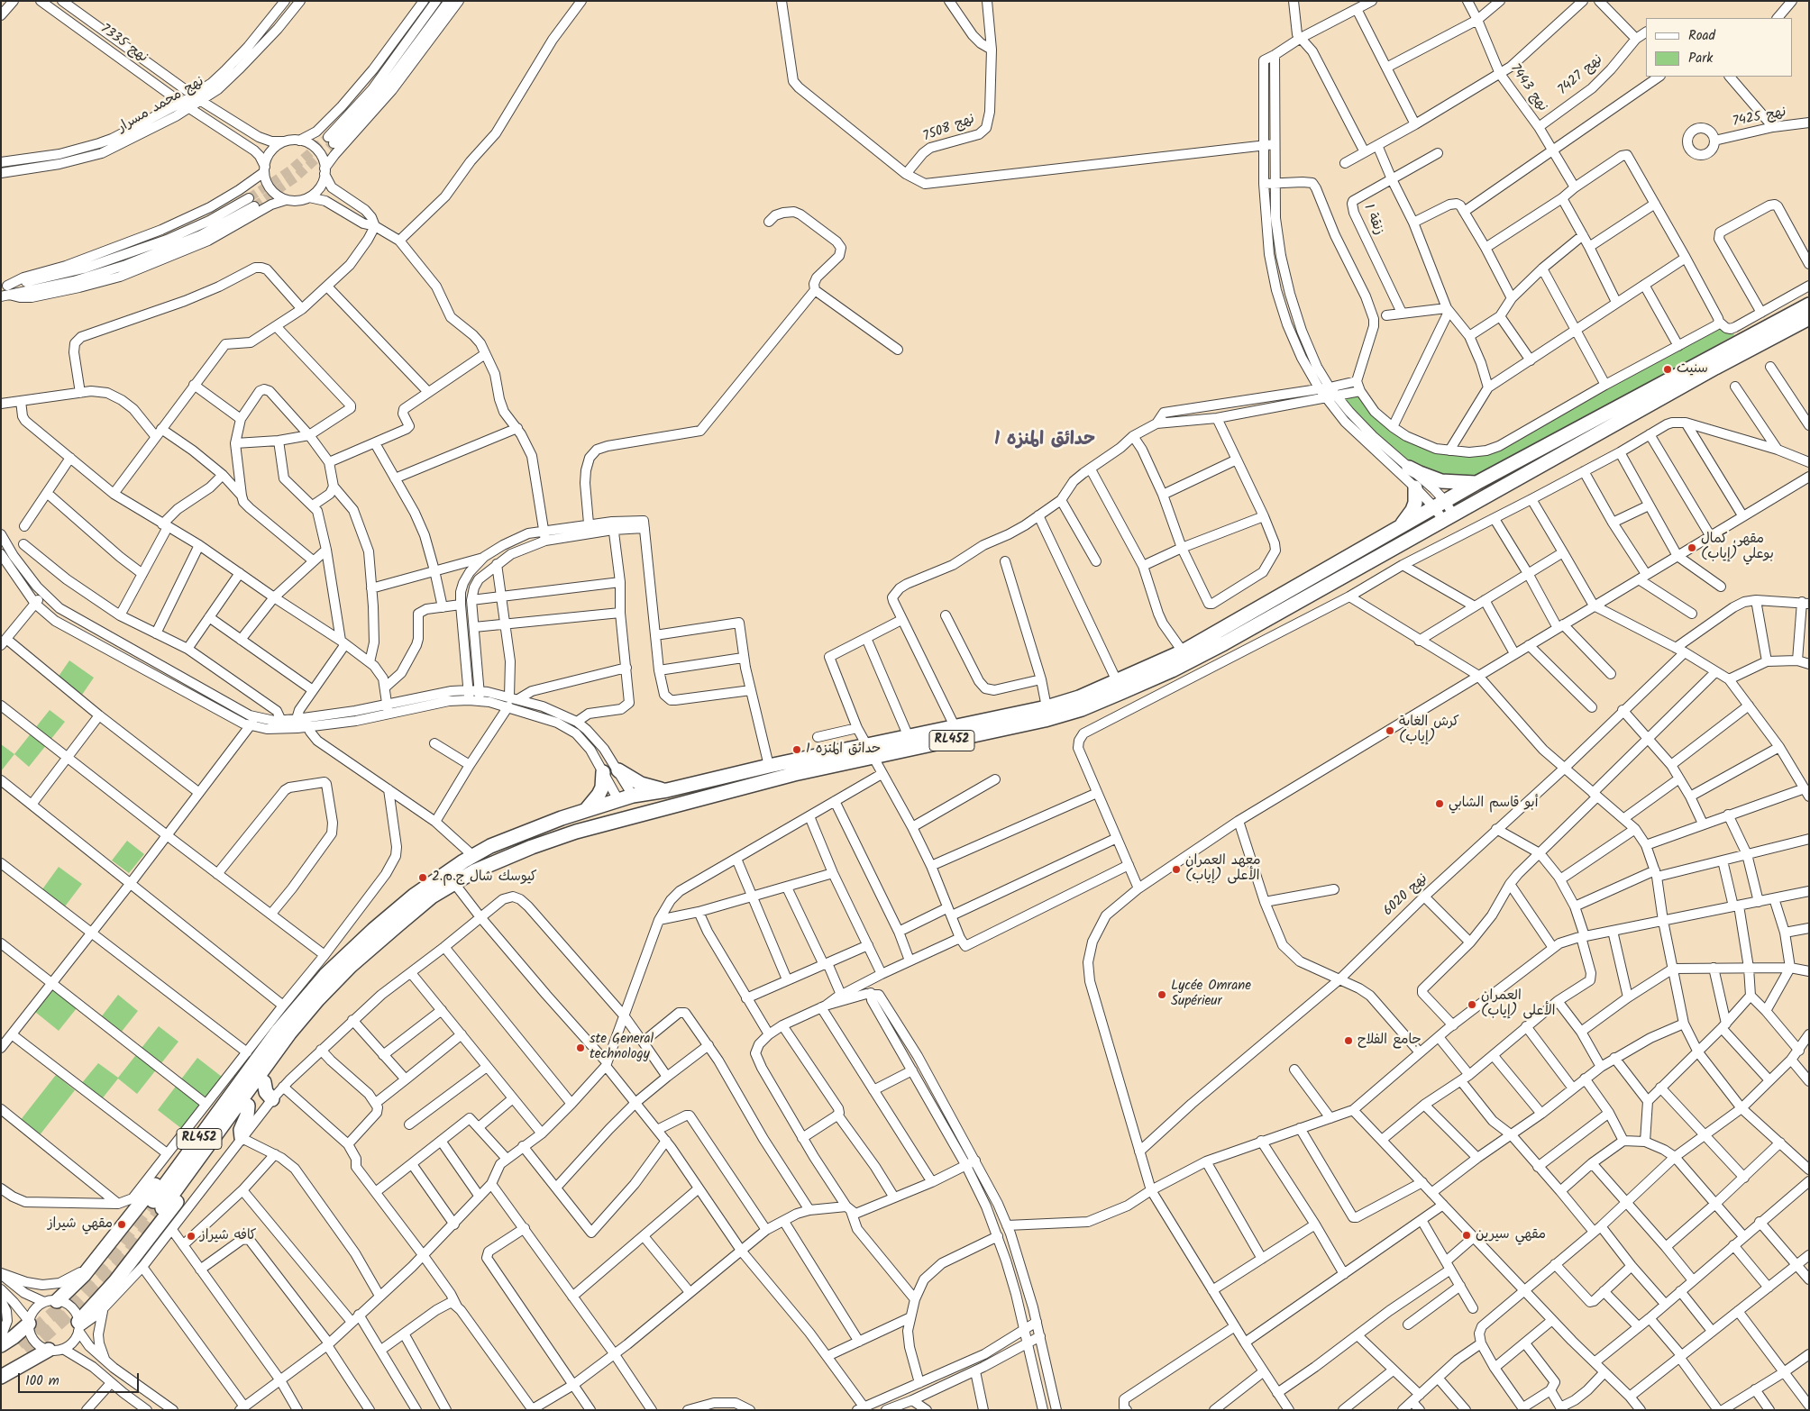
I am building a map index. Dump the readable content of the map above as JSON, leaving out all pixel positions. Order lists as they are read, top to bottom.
{
  "streets": {
    "highway": ["RL452"],
    "street": [
      "نهج 7335",
      "نهج 7427",
      "نهج 7443",
      "نهج محمد مسرار",
      "نهج 7425",
      "نهج 7508",
      "زنقة 1",
      "نهج 6020"
    ]
  },
  "crossings": [
    ["نهج 7335", "نهج محمد مسرار"],
    ["نهج 7427", "نهج 7443"]
  ],
  "districts": ["حدائق المنزه 1"],
  "places": [
    "سنيت",
    "مقهى كمال بوعلي (إياب)",
    "كرش الغابة (إياب)",
    "حدائق المنزه 1",
    "أبو قاسم الشابي",
    "معهد العمران الأعلى (إياب)",
    "كيوسك شال ج.م.2",
    "Lycée Omrane Supérieur",
    "العمران الأعلى (إياب)",
    "جامع الفلاح",
    "ste General technology",
    "مقهي شيراز",
    "مقهي سيرين",
    "کافه شيراز"
  ],
  "legend": ["Road", "Park"],
  "scale_bar": "100 m"
}
